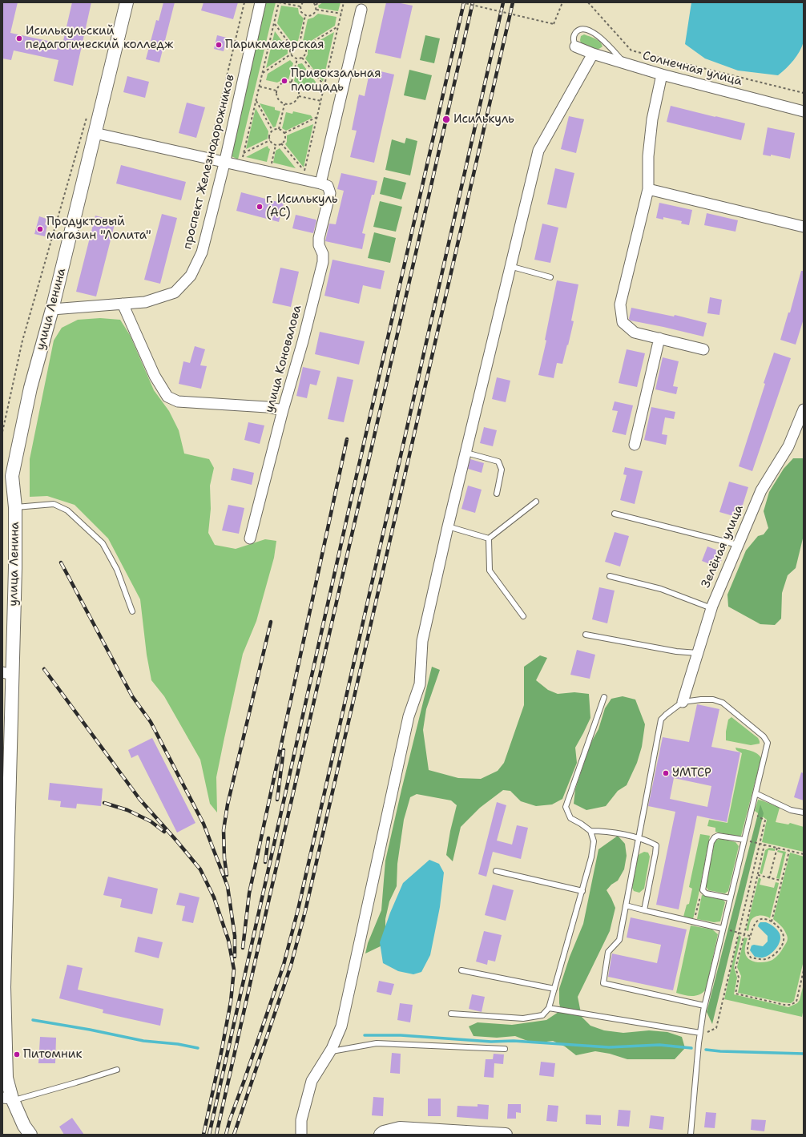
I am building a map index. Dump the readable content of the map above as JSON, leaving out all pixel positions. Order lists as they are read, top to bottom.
{
  "streets": {
    "street": [
      "Солнечная улица",
      "проспект Железнодорожников",
      "улица Ленина",
      "улица Коновалова",
      "Зелёная улица"
    ]
  },
  "crossings": [
    ["проспект Железнодорожников", "улица Ленина"]
  ],
  "places": [
    "Исилькульский педагогический колледж",
    "Парикмахерская",
    "Привокзальная площадь",
    "Исилькуль",
    "г. Исилькуль (АС)",
    "Продуктовый магазин \"Лолита\"",
    "УМТСР",
    "Питомник"
  ]
}
